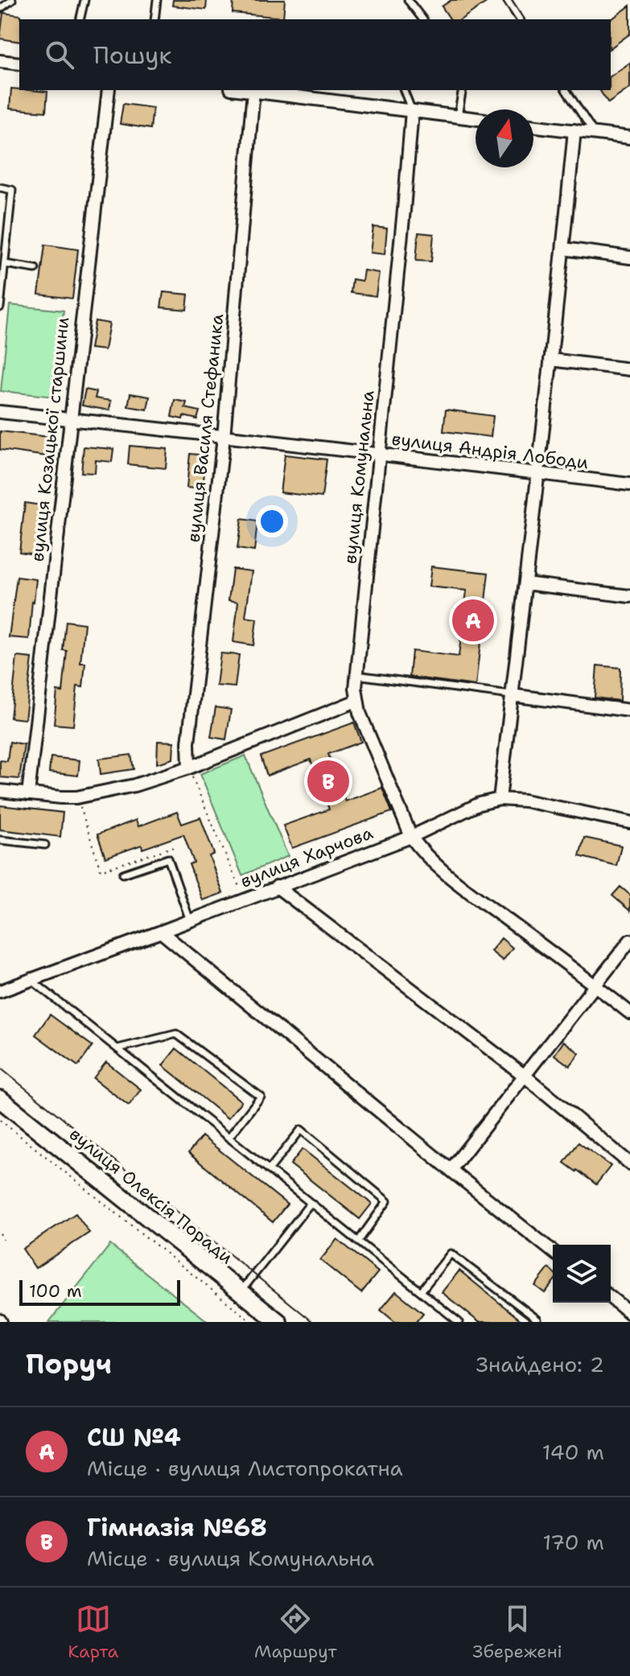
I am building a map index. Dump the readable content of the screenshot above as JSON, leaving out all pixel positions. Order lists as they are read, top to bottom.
{
  "streets": {
    "main road": ["вулиця Олексія Поради"],
    "street": [
      "вулиця Василя Стефаника",
      "вулиця Козацької старшини",
      "вулиця Андрія Лободи",
      "вулиця Комунальна",
      "вулиця Харчова"
    ]
  },
  "crossings": [
    ["вулиця Василя Стефаника", "вулиця Андрія Лободи"],
    ["вулиця Козацької старшини", "вулиця Андрія Лободи"],
    ["вулиця Андрія Лободи", "вулиця Комунальна"],
    ["вулиця Комунальна", "вулиця Харчова"]
  ],
  "scale_bar": "100 m",
  "north": "top",
  "page": {
    "search": "Пошук",
    "pins": ["A", "B"],
    "scale": "100 m",
    "heading": ["Поруч", "Знайдено: 2"],
    "list": [
      {
        "mark": "A",
        "name": "СШ №4",
        "note": "Місце · вулиця Листопрокатна",
        "value": "140 m"
      },
      {
        "mark": "B",
        "name": "Гімназія №68",
        "note": "Місце · вулиця Комунальна",
        "value": "170 m"
      }
    ],
    "nav": ["Карта", "Маршрут", "Збережені"]
  }
}
